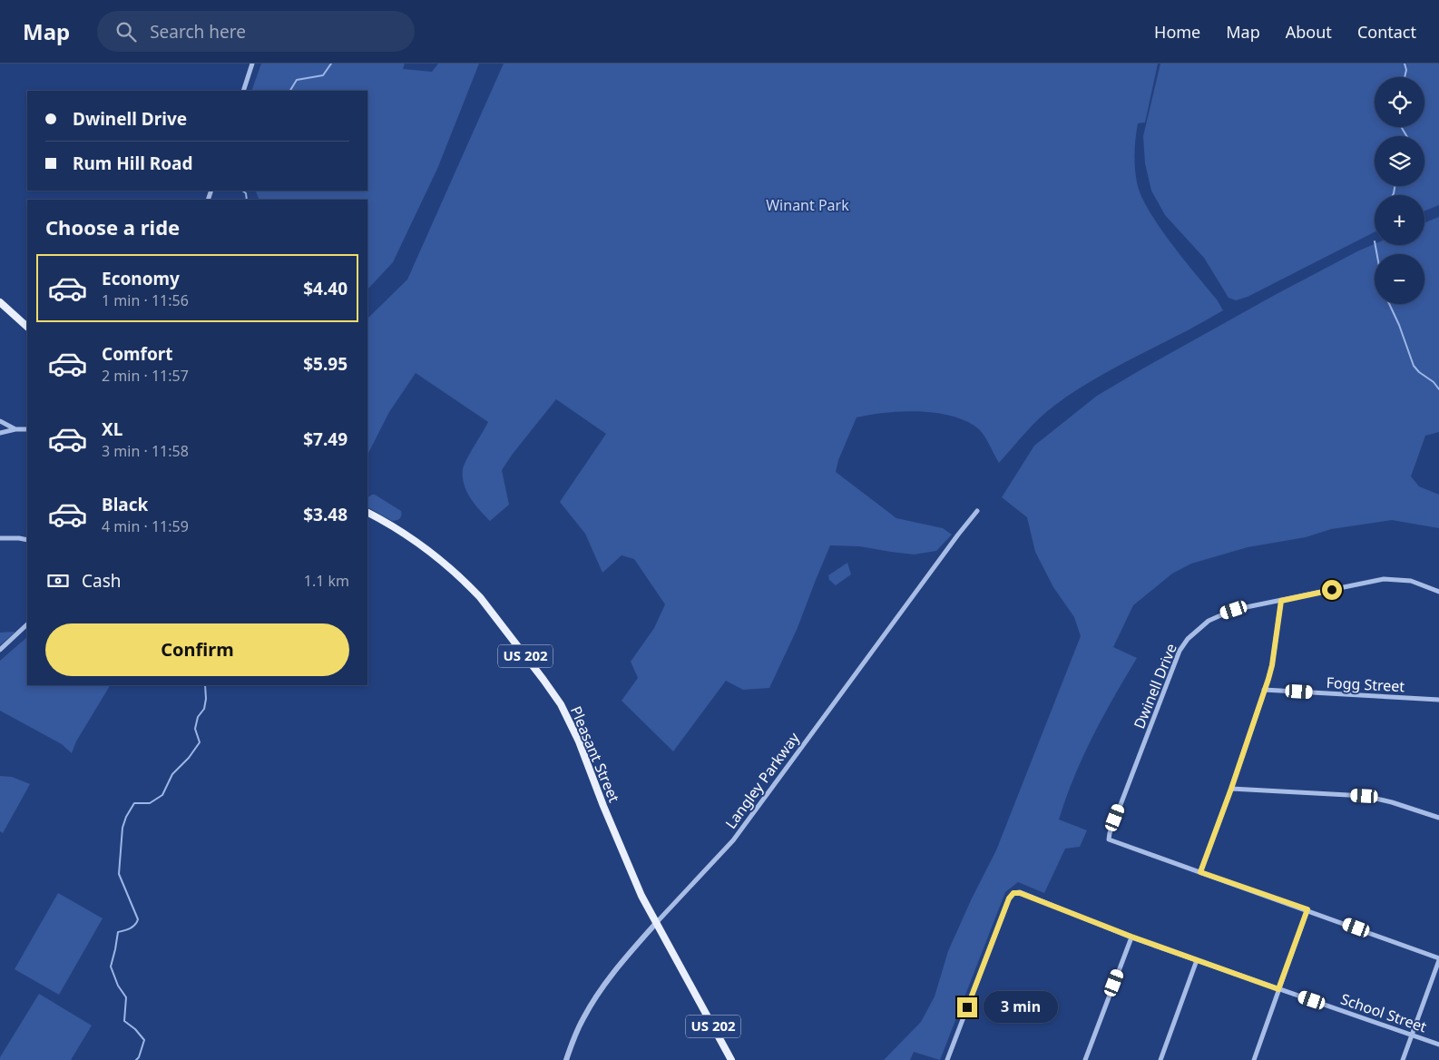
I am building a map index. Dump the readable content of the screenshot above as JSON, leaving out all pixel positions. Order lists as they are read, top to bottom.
{
  "streets": {
    "main road": ["US 202", "Pleasant Street"],
    "street": [
      "Fogg Street",
      "Dwinell Drive",
      "Langley Parkway",
      "School Street"
    ]
  },
  "crossings": [
    ["Pleasant Street", "Langley Parkway"]
  ],
  "parks": ["Winant Park"],
  "page": {
    "header": "Map",
    "search": "Search here",
    "nav": [
      "Home",
      "Map",
      "About",
      "Contact"
    ],
    "map_buttons": ["+", "−"],
    "banner": ["Dwinell Drive", "Rum Hill Road"],
    "heading": "Choose a ride",
    "list": [
      {
        "name": "Economy",
        "note": "1 min · 11:56",
        "value": "$4.40"
      },
      {
        "name": "Comfort",
        "note": "2 min · 11:57",
        "value": "$5.95"
      },
      {
        "name": "XL",
        "note": "3 min · 11:58",
        "value": "$7.49"
      },
      {
        "name": "Black",
        "note": "4 min · 11:59",
        "value": "$3.48"
      }
    ],
    "pay": ["Cash", "1.1 km"],
    "buttons": "Confirm",
    "bubble": "3 min"
  }
}
